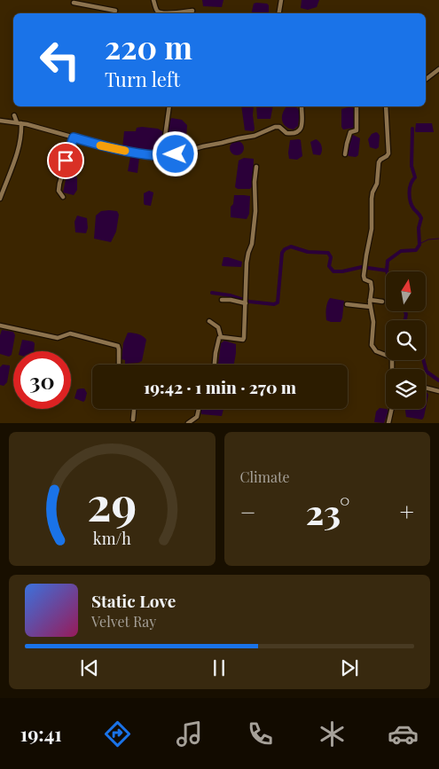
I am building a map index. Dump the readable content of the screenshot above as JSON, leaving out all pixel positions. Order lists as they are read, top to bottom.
{
  "north": "top",
  "page": {
    "turn": ["220 m", "Turn left"],
    "limit": "30",
    "trip": "19:42 · 1 min · 270 m",
    "tile": "Climate",
    "heat": ["−", "23°", "+"],
    "song": ["Static Love", "Velvet Ray"],
    "tabs": "19:41",
    "gauge": ["29", "km/h"]
  }
}
